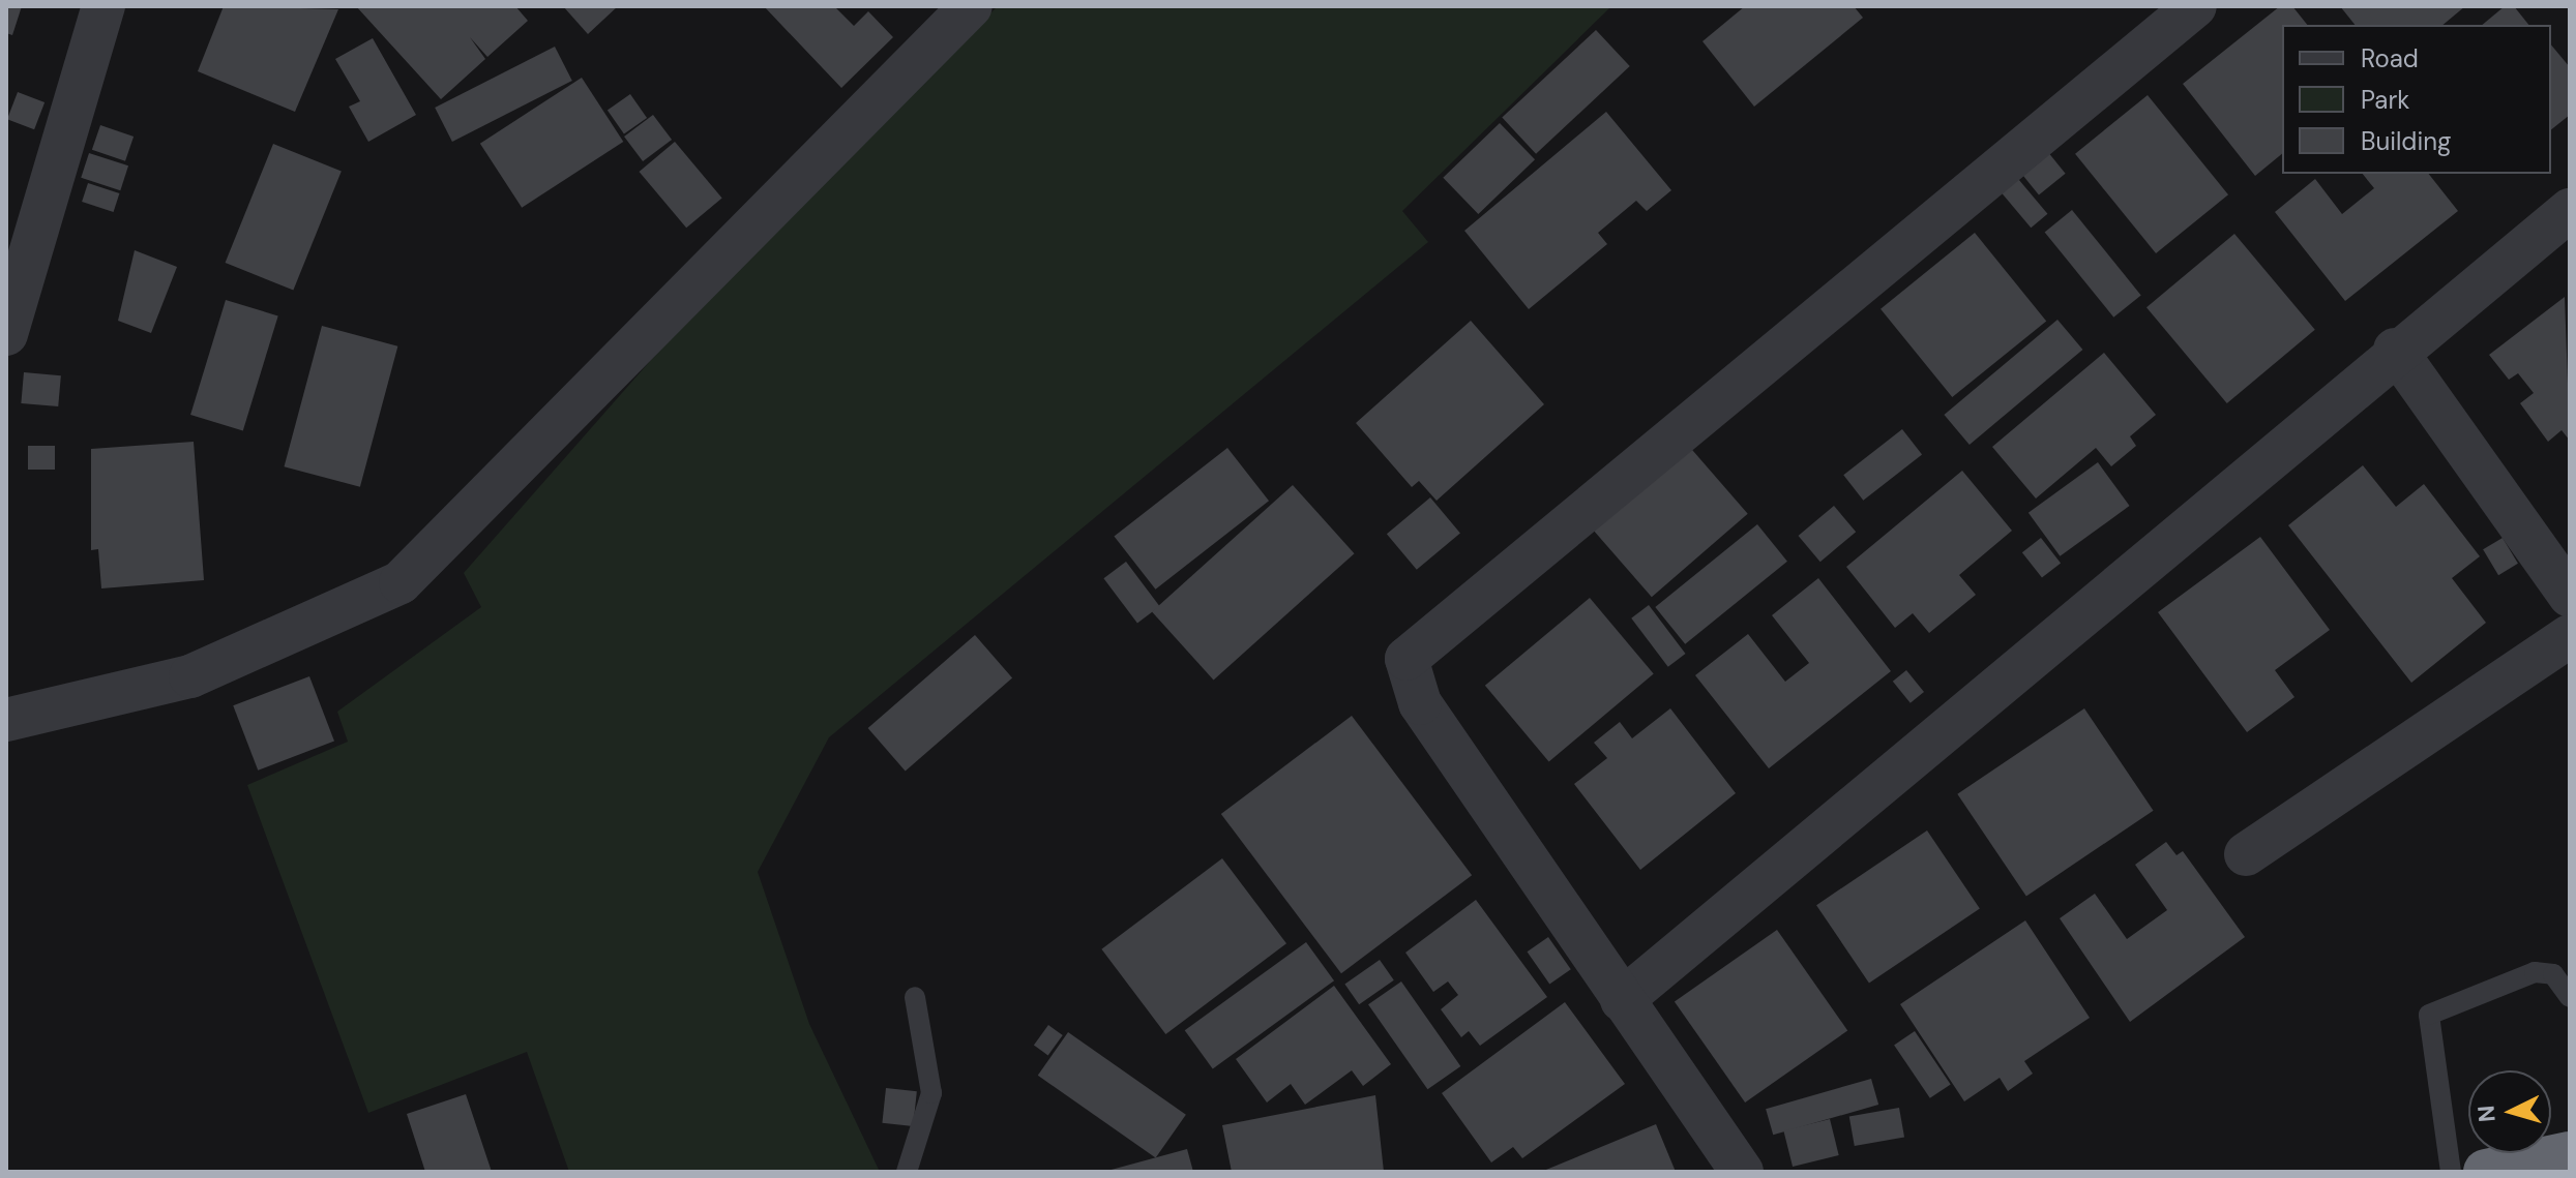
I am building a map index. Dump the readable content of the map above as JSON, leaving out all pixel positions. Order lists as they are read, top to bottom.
{
  "legend": ["Road", "Park", "Building"],
  "north": "left"
}
